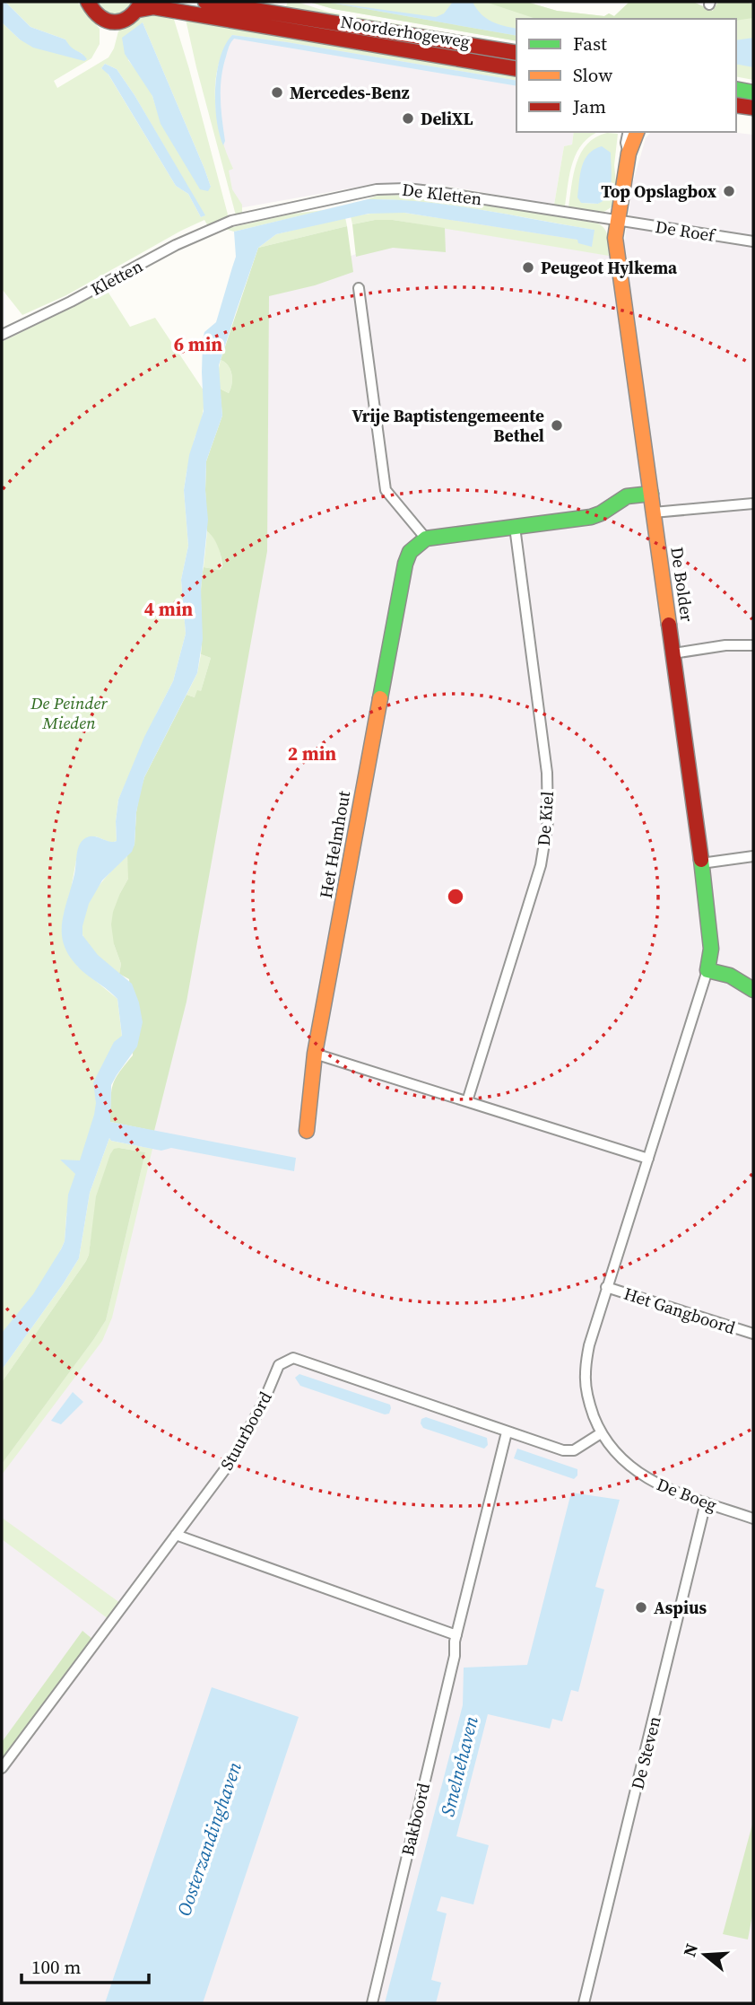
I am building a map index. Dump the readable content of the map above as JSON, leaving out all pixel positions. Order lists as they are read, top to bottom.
{
  "streets": {
    "street": [
      "Noorderhogeweg",
      "De Kletten",
      "De Roef",
      "Kletten",
      "De Bolder",
      "De Kiel",
      "Het Helmhout",
      "Het Gangboord",
      "Stuurboord",
      "De Boeg",
      "De Steven",
      "Bakboord"
    ]
  },
  "crossings": [
    ["De Kletten", "De Roef"],
    ["De Kletten", "Kletten"],
    ["De Kletten", "De Bolder"],
    ["De Roef", "De Bolder"],
    ["Het Gangboord", "De Boeg"],
    ["Stuurboord", "De Boeg"],
    ["Stuurboord", "Bakboord"],
    ["De Boeg", "De Steven"]
  ],
  "water": ["Smelnehaven", "Oosterzandinghaven"],
  "parks": ["De Peinder Mieden"],
  "places": [
    "Mercedes-Benz",
    "DeliXL",
    "Top Opslagbox",
    "Peugeot Hylkema",
    "Vrije Baptistengemeente Bethel",
    "Aspius"
  ],
  "legend": ["Fast", "Slow", "Jam"],
  "scale_bar": "100 m",
  "north": "left",
  "rings": ["6 min", "4 min", "2 min"]
}
